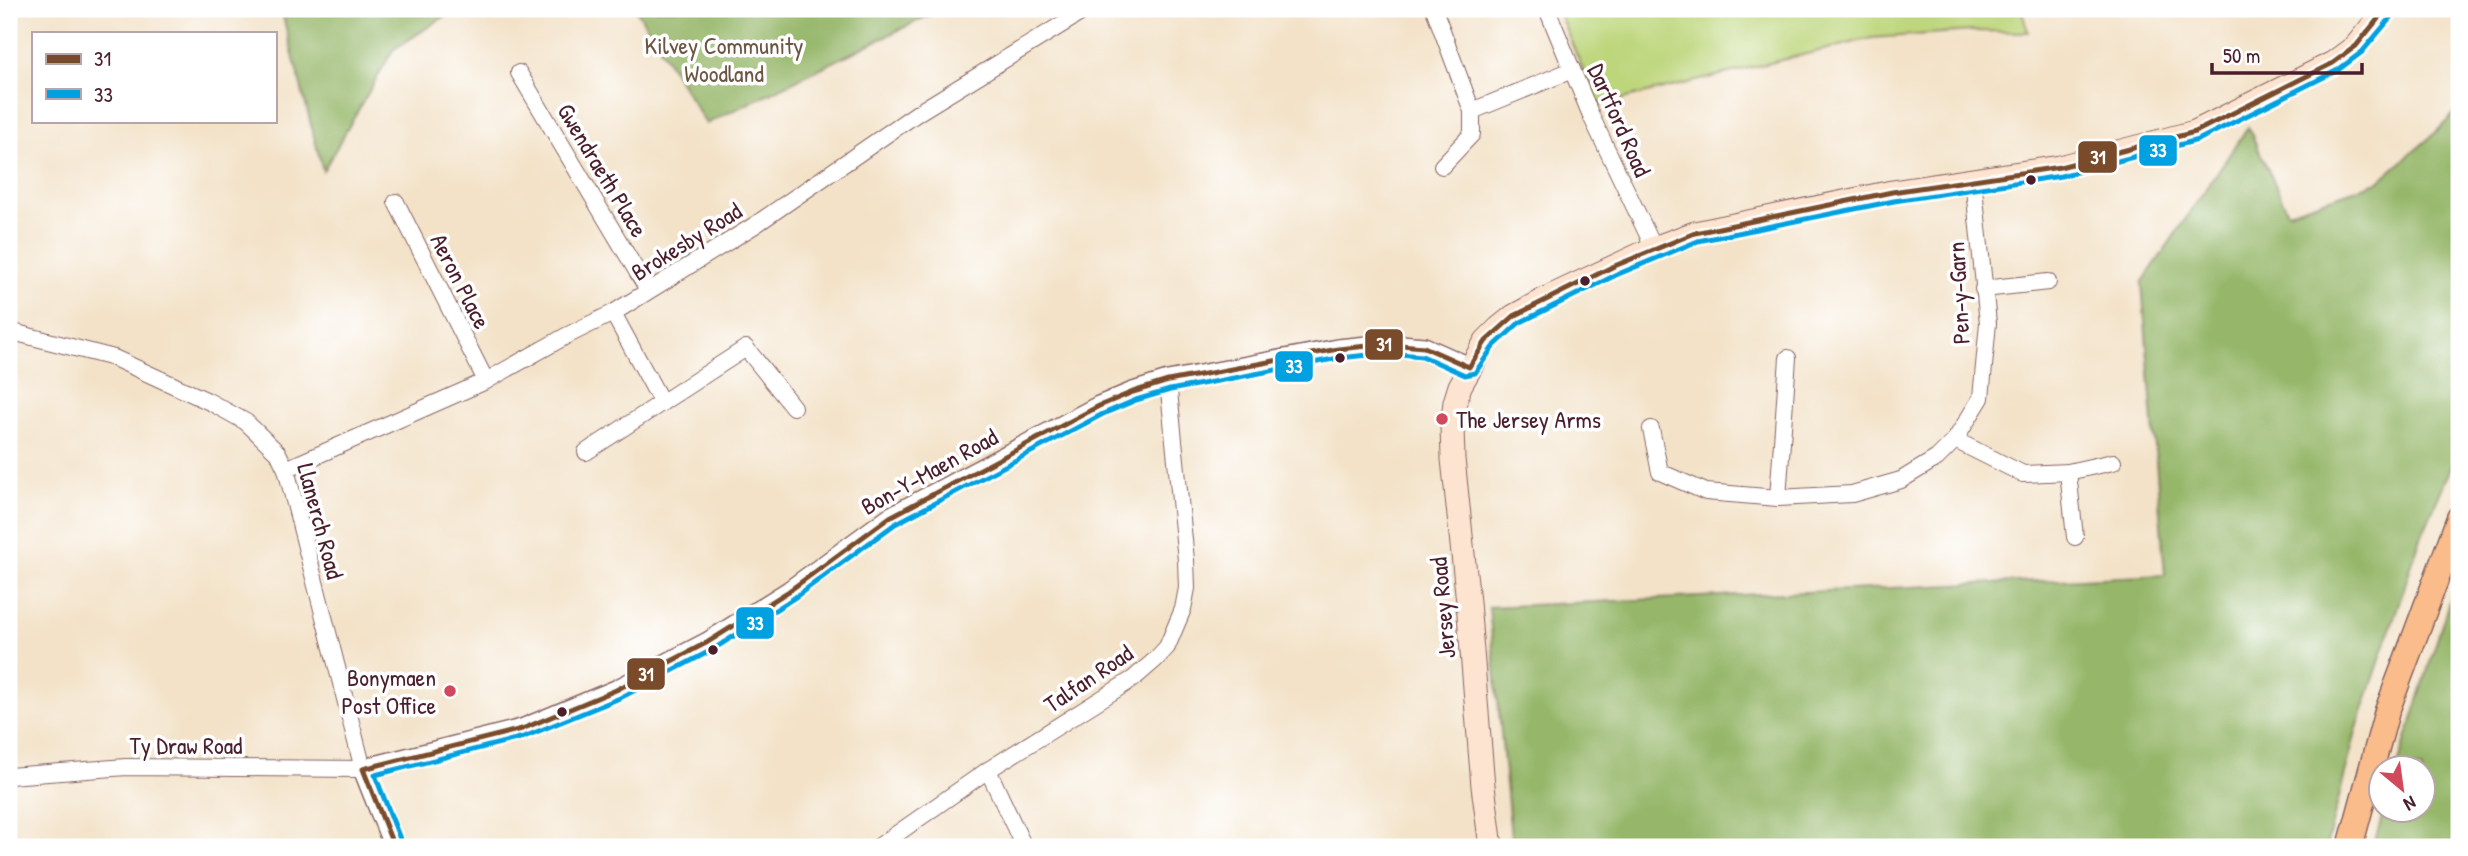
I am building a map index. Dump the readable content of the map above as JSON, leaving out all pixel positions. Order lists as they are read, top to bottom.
{
  "streets": {
    "main road": ["Jersey Road"],
    "street": [
      "Dartford Road",
      "Gwendraeth Place",
      "Brokesby Road",
      "Aeron Place",
      "Pen-y-Garn",
      "Bon-Y-Maen Road",
      "Llanerch Road",
      "Talfan Road",
      "Ty Draw Road"
    ]
  },
  "crossings": [
    ["Dartford Road", "Jersey Road"],
    ["Gwendraeth Place", "Brokesby Road"],
    ["Brokesby Road", "Aeron Place"],
    ["Brokesby Road", "Llanerch Road"],
    ["Pen-y-Garn", "Jersey Road"],
    ["Bon-Y-Maen Road", "Llanerch Road"],
    ["Bon-Y-Maen Road", "Jersey Road"],
    ["Bon-Y-Maen Road", "Talfan Road"],
    ["Bon-Y-Maen Road", "Ty Draw Road"],
    ["Llanerch Road", "Ty Draw Road"]
  ],
  "parks": ["Kilvey Community Woodland"],
  "places": ["The Jersey Arms", "Bonymaen Post Office"],
  "lines": ["transit line 31", "transit line 33"],
  "legend": ["31", "33"],
  "scale_bar": "50 m",
  "north": "bottom right"
}
